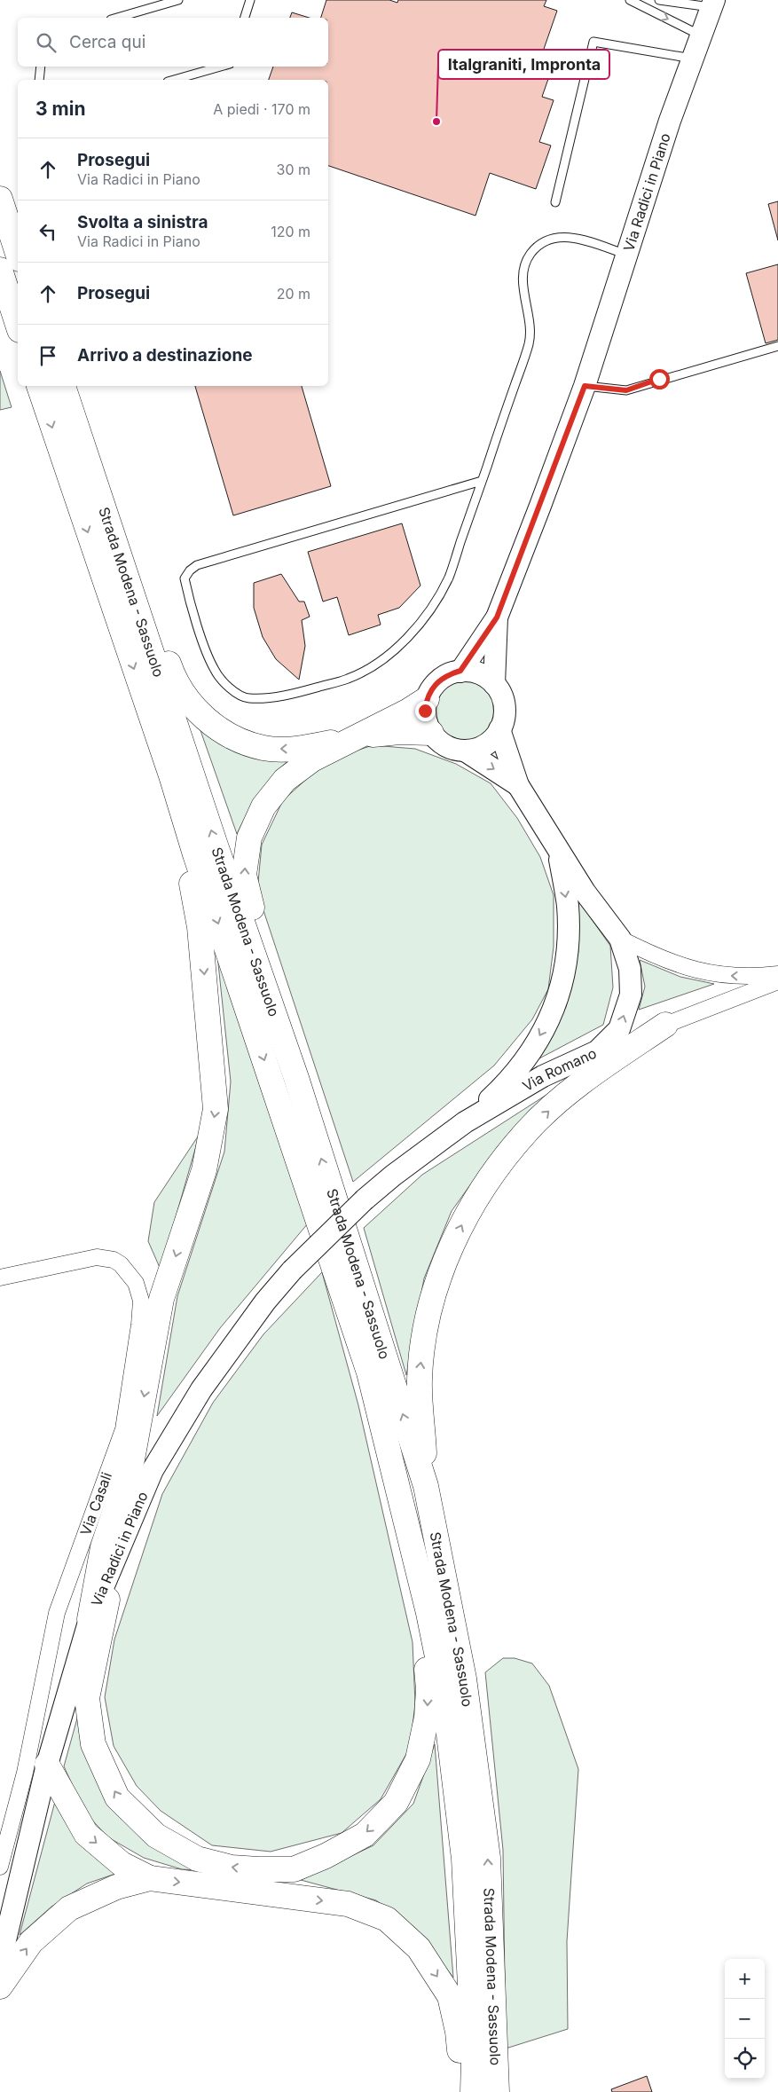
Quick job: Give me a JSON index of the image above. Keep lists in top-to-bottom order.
{
  "streets": {
    "highway": ["Strada Modena - Sassuolo"],
    "street": ["Via Radici in Piano", "Via Romano", "Via Casali"]
  },
  "crossings": [
    ["Via Radici in Piano", "Via Romano"]
  ],
  "places": ["Italgraniti, Impronta"],
  "page": {
    "search": "Cerca qui",
    "heading": ["3 min", "A piedi · 170 m"],
    "list": [
      ["Prosegui", "Via Radici in Piano", "30 m"],
      ["Svolta a sinistra", "Via Radici in Piano", "120 m"],
      ["Prosegui", "20 m"],
      "Arrivo a destinazione"
    ],
    "map_buttons": ["+", "−"]
  }
}
